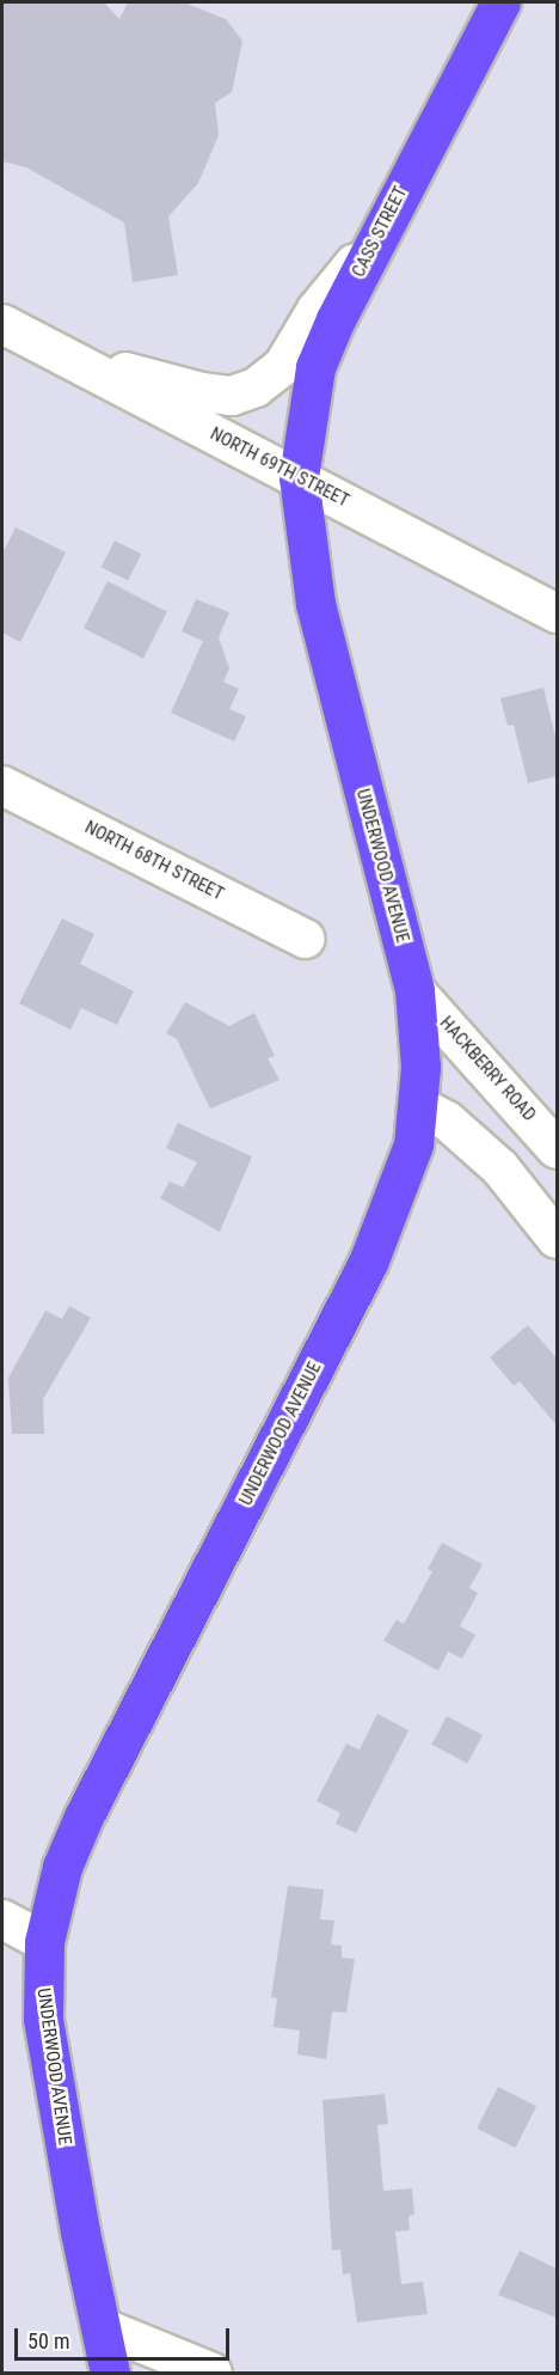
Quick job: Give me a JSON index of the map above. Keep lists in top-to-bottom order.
{
  "streets": {
    "main road": ["CASS STREET", "UNDERWOOD AVENUE"],
    "street": ["NORTH 69TH STREET", "NORTH 68TH STREET", "HACKBERRY ROAD"]
  },
  "crossings": [
    ["CASS STREET", "NORTH 69TH STREET"],
    ["CASS STREET", "UNDERWOOD AVENUE"],
    ["NORTH 69TH STREET", "UNDERWOOD AVENUE"],
    ["UNDERWOOD AVENUE", "HACKBERRY ROAD"]
  ],
  "scale_bar": "50 m"
}
